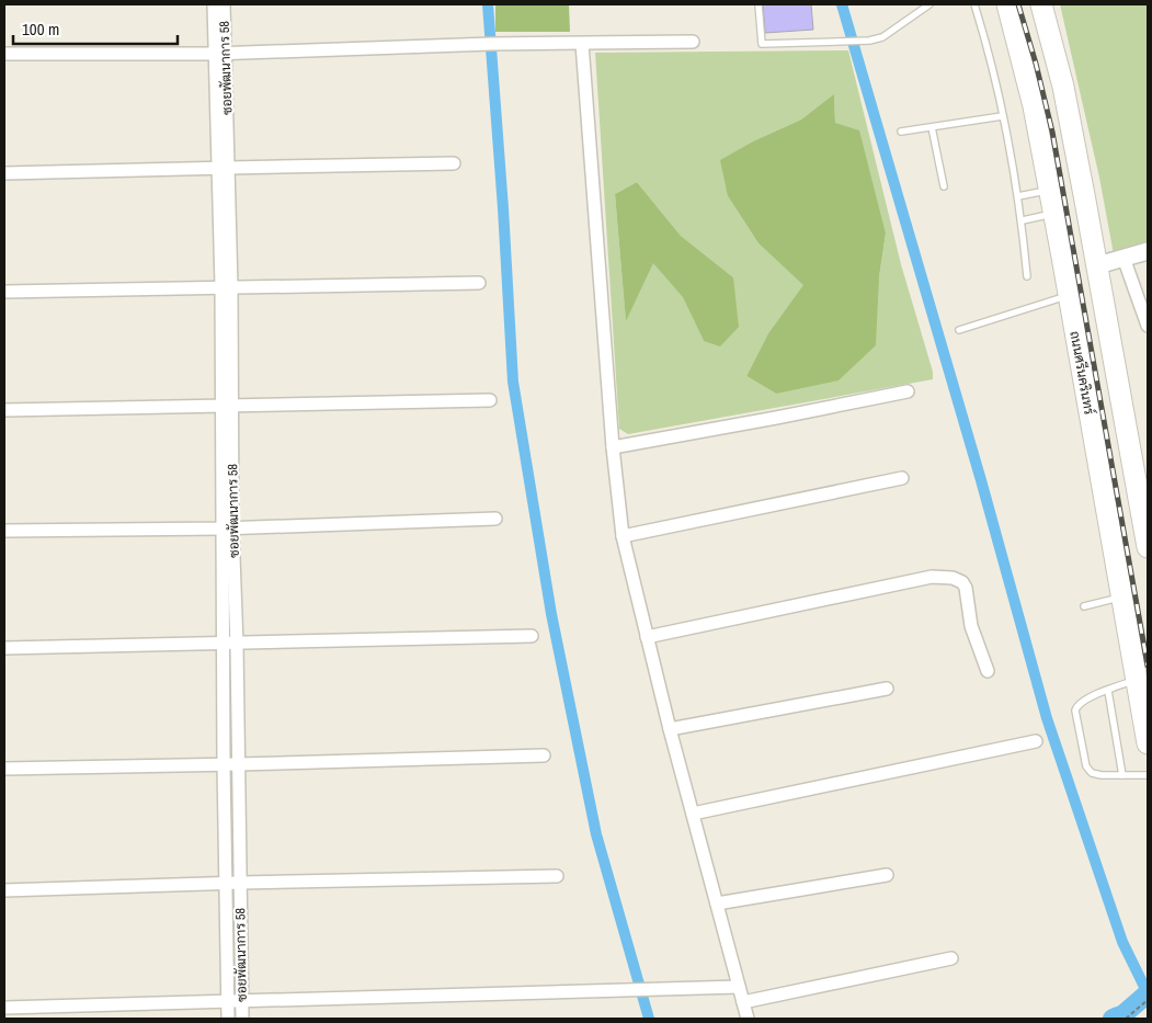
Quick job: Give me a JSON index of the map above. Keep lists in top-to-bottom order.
{
  "streets": {
    "main road": ["ถนนศรีนครินทร์"],
    "street": ["ซอยพัฒนาการ 58"]
  },
  "scale_bar": "100 m"
}
